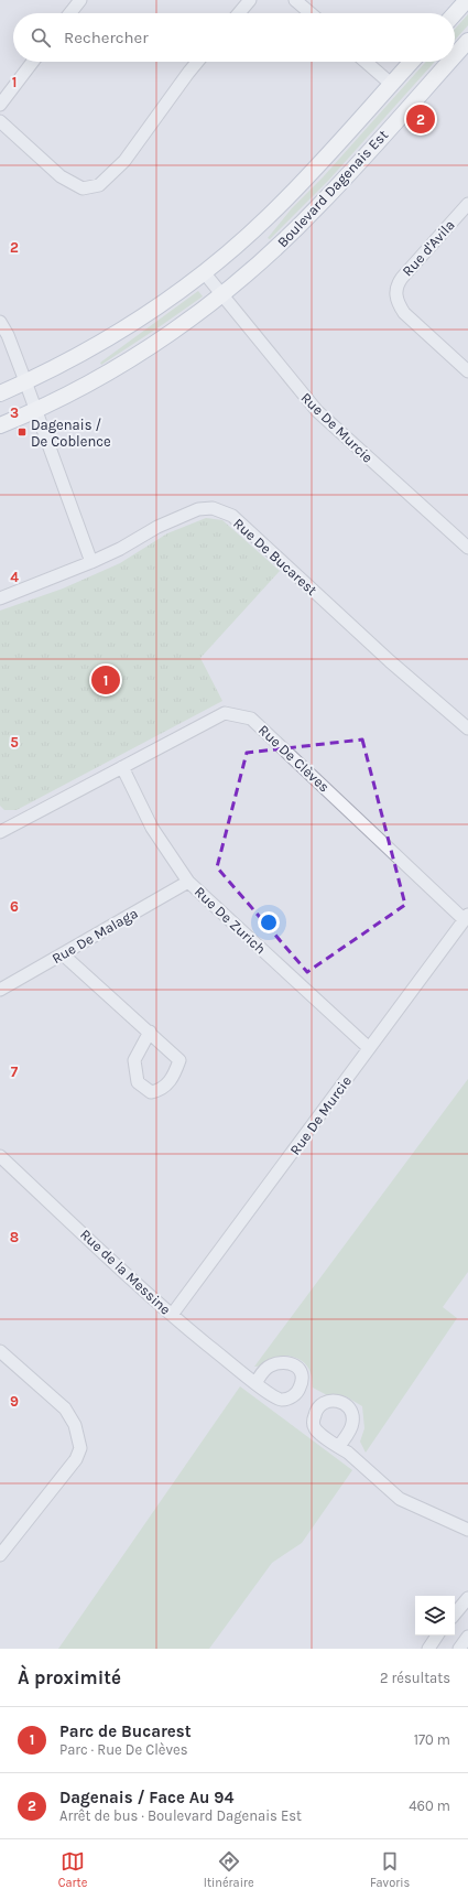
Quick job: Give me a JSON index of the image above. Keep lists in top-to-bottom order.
{
  "streets": {
    "main road": ["Boulevard Dagenais Est"],
    "street": [
      "Rue d'Avila",
      "Rue De Murcie",
      "Rue De Bucarest",
      "Rue De Clèves",
      "Rue De Zurich",
      "Rue De Malaga",
      "Rue de la Messine"
    ]
  },
  "crossings": [
    ["Boulevard Dagenais Est", "Rue De Murcie"],
    ["Rue De Murcie", "Rue De Clèves"],
    ["Rue De Murcie", "Rue De Zurich"],
    ["Rue De Murcie", "Rue de la Messine"],
    ["Rue De Clèves", "Rue De Zurich"],
    ["Rue De Zurich", "Rue De Malaga"]
  ],
  "places": {
    "transit": ["Dagenais / De Coblence"]
  },
  "page": {
    "search": "Rechercher",
    "pins": ["2", "1"],
    "heading": ["À proximité", "2 résultats"],
    "list": [
      {
        "mark": "1",
        "name": "Parc de Bucarest",
        "note": "Parc · Rue De Clèves",
        "value": "170 m"
      },
      {
        "mark": "2",
        "name": "Dagenais / Face Au 94",
        "note": "Arrêt de bus · Boulevard Dagenais Est",
        "value": "460 m"
      }
    ],
    "nav": ["Carte", "Itinéraire", "Favoris"]
  },
  "grid": {
    "rows": [
      "1",
      "2",
      "3",
      "4",
      "5",
      "6",
      "7",
      "8",
      "9"
    ]
  }
}
